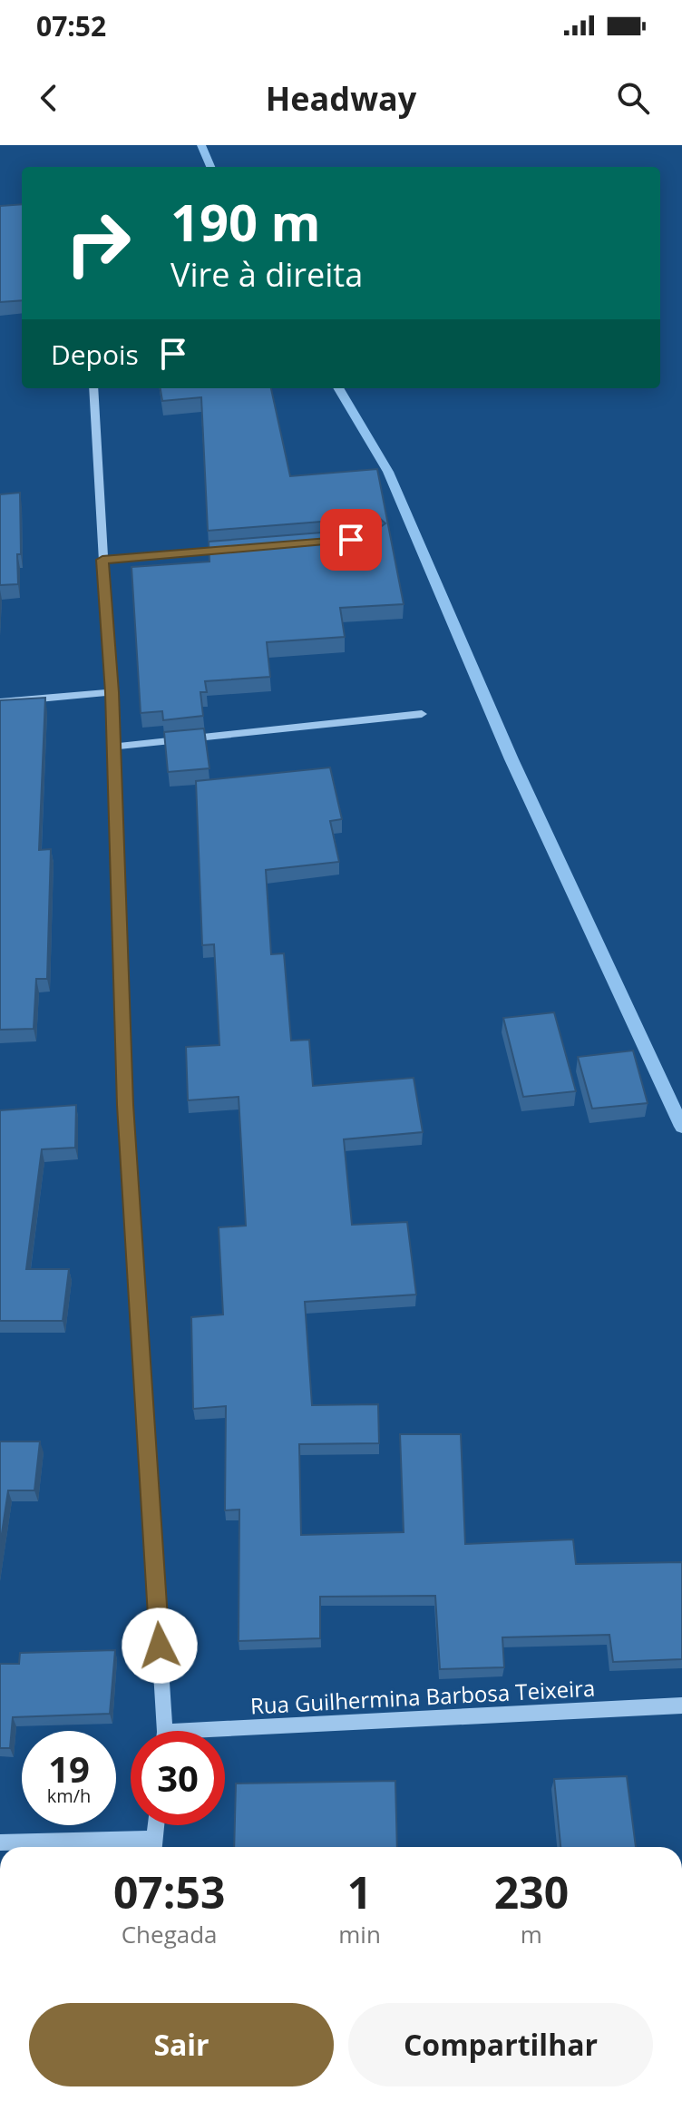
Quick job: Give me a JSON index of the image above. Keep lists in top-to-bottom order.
{
  "streets": {
    "street": ["Rua Guilhermina Barbosa Teixeira"]
  },
  "page": {
    "status": "07:52",
    "header": "Headway",
    "turn": ["190 m", "Vire à direita"],
    "then": "Depois",
    "speed": "19 km/h",
    "limit": "30",
    "eta": [
      "07:53",
      "Chegada",
      "1",
      "min",
      "230",
      "m"
    ],
    "buttons": ["Sair", "Compartilhar"]
  }
}
